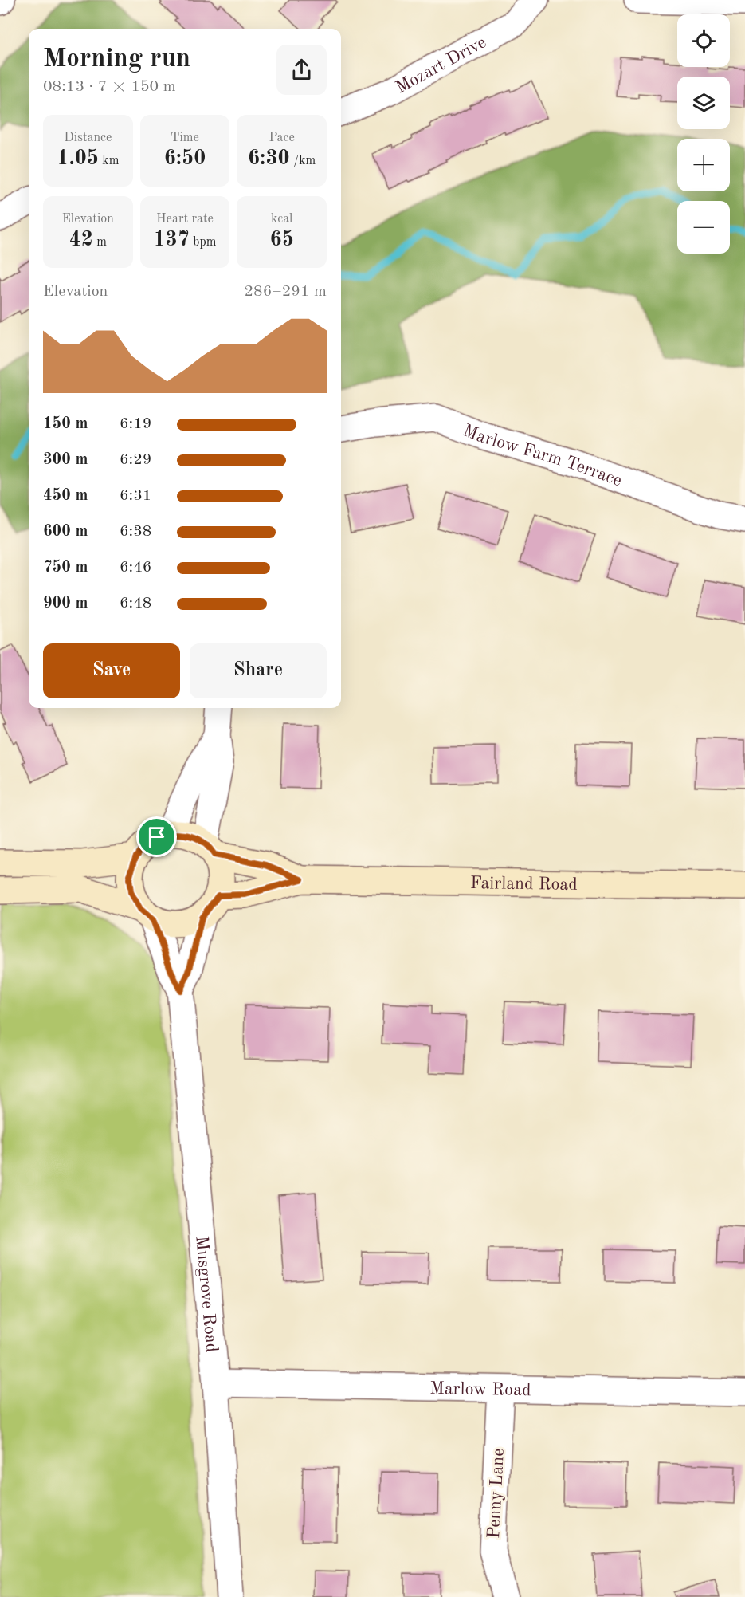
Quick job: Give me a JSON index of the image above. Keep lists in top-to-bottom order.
{
  "streets": {
    "main road": ["Fairland Road"],
    "street": [
      "Mozart Drive",
      "Marlow Farm Terrace",
      "Musgrove Road",
      "Marlow Road",
      "Penny Lane"
    ]
  },
  "crossings": [
    ["Fairland Road", "Musgrove Road"],
    ["Musgrove Road", "Marlow Road"],
    ["Marlow Road", "Penny Lane"]
  ],
  "page": {
    "map_buttons": ["+", "−"],
    "heading": ["Morning run", "08:13 · 7 × 150 m"],
    "stats": [
      ["Distance", "1.05 km"],
      ["Time", "6:50"],
      ["Pace", "6:30 /km"],
      ["Elevation", "42 m"],
      ["Heart rate", "137 bpm"],
      ["kcal", "65"]
    ],
    "chart": ["Elevation", "286–291 m"],
    "list": [
      {
        "name": "150 m",
        "note": "6:19"
      },
      {
        "name": "300 m",
        "note": "6:29"
      },
      {
        "name": "450 m",
        "note": "6:31"
      },
      {
        "name": "600 m",
        "note": "6:38"
      },
      {
        "name": "750 m",
        "note": "6:46"
      },
      {
        "name": "900 m",
        "note": "6:48"
      }
    ],
    "buttons": ["Save", "Share"]
  }
}
